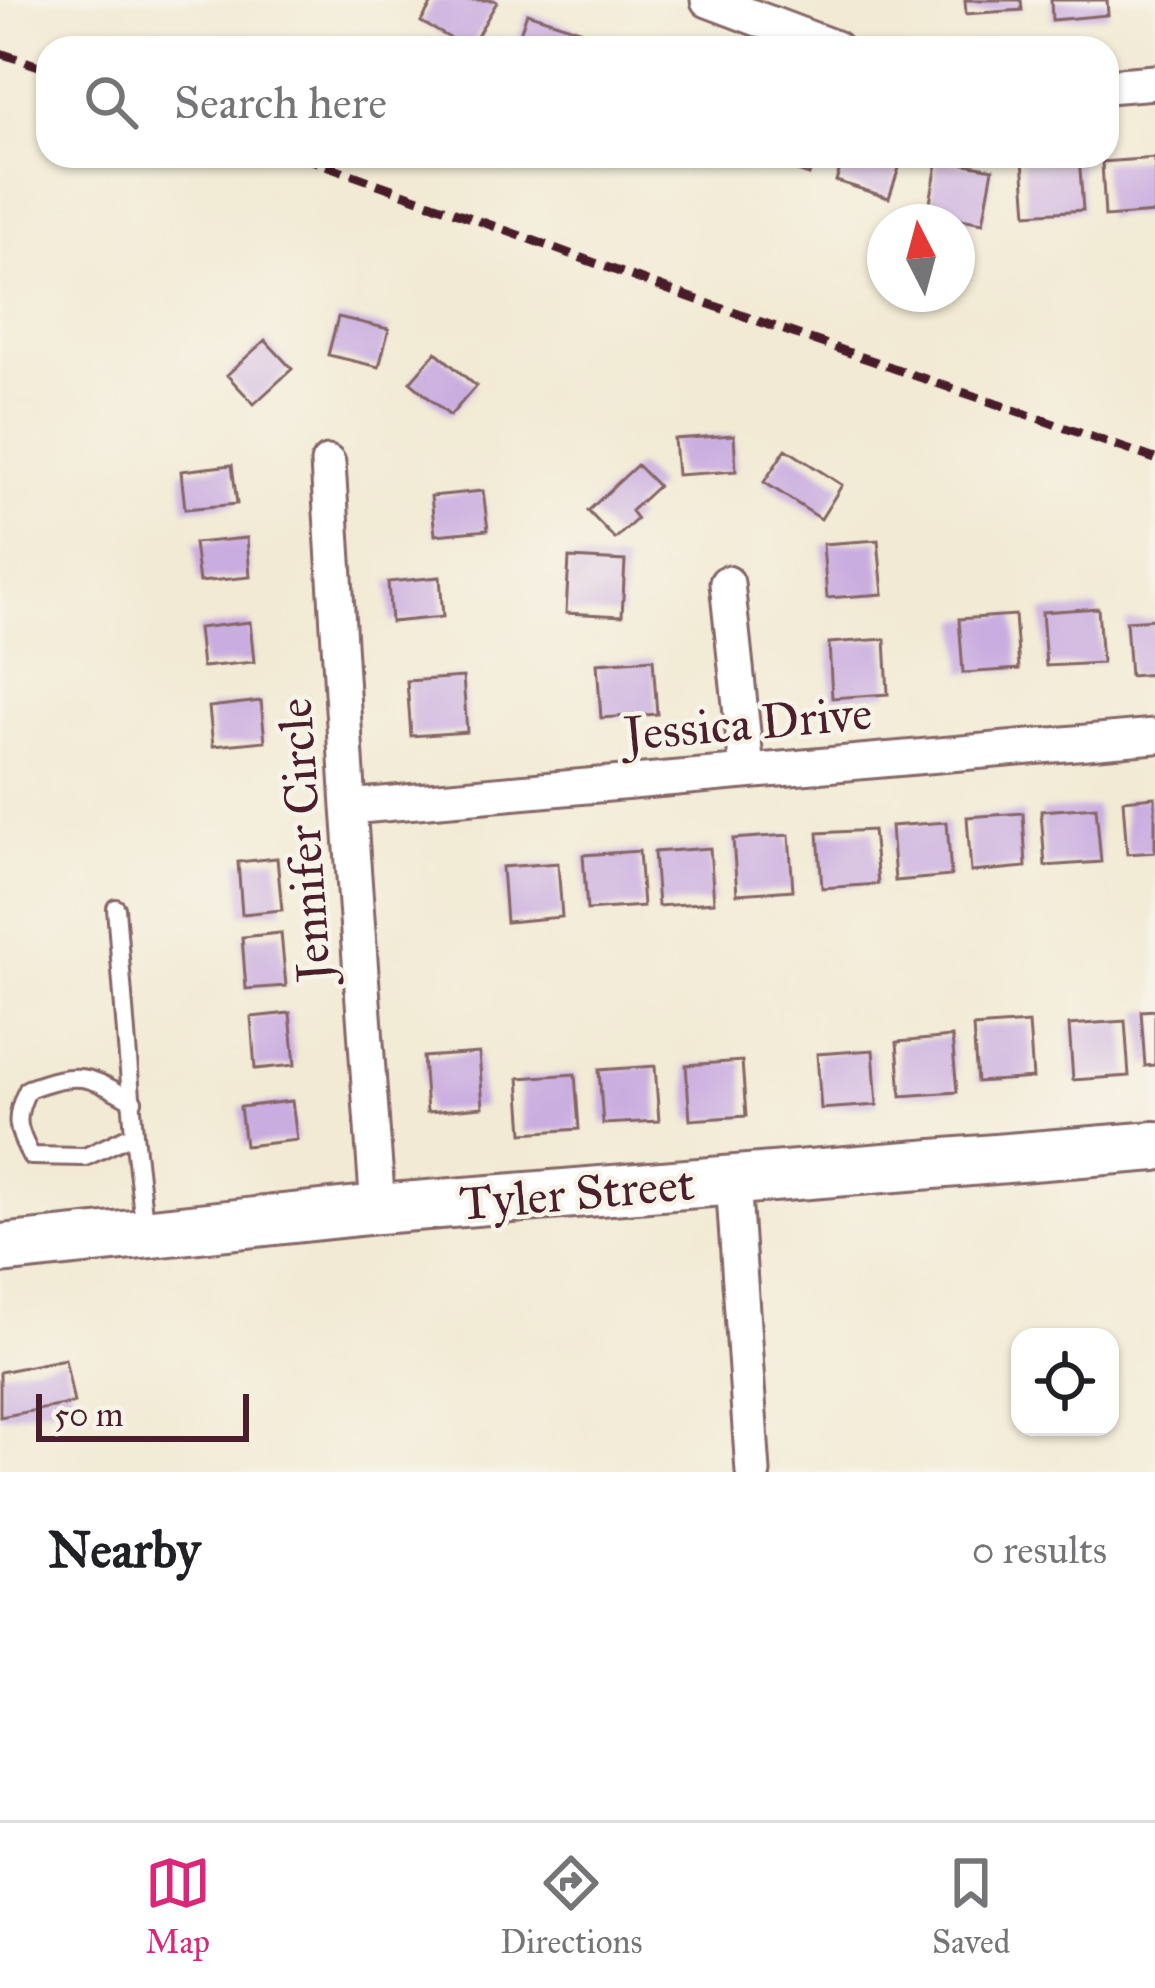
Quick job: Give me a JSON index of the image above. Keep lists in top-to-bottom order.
{
  "streets": {
    "street": ["Jessica Drive", "Jennifer Circle", "Tyler Street"]
  },
  "crossings": [
    ["Jessica Drive", "Jennifer Circle"],
    ["Jennifer Circle", "Tyler Street"]
  ],
  "scale_bar": "50 m",
  "north": "top",
  "page": {
    "search": "Search here",
    "scale": "50 m",
    "heading": ["Nearby", "0 results"],
    "nav": ["Map", "Directions", "Saved"]
  }
}
